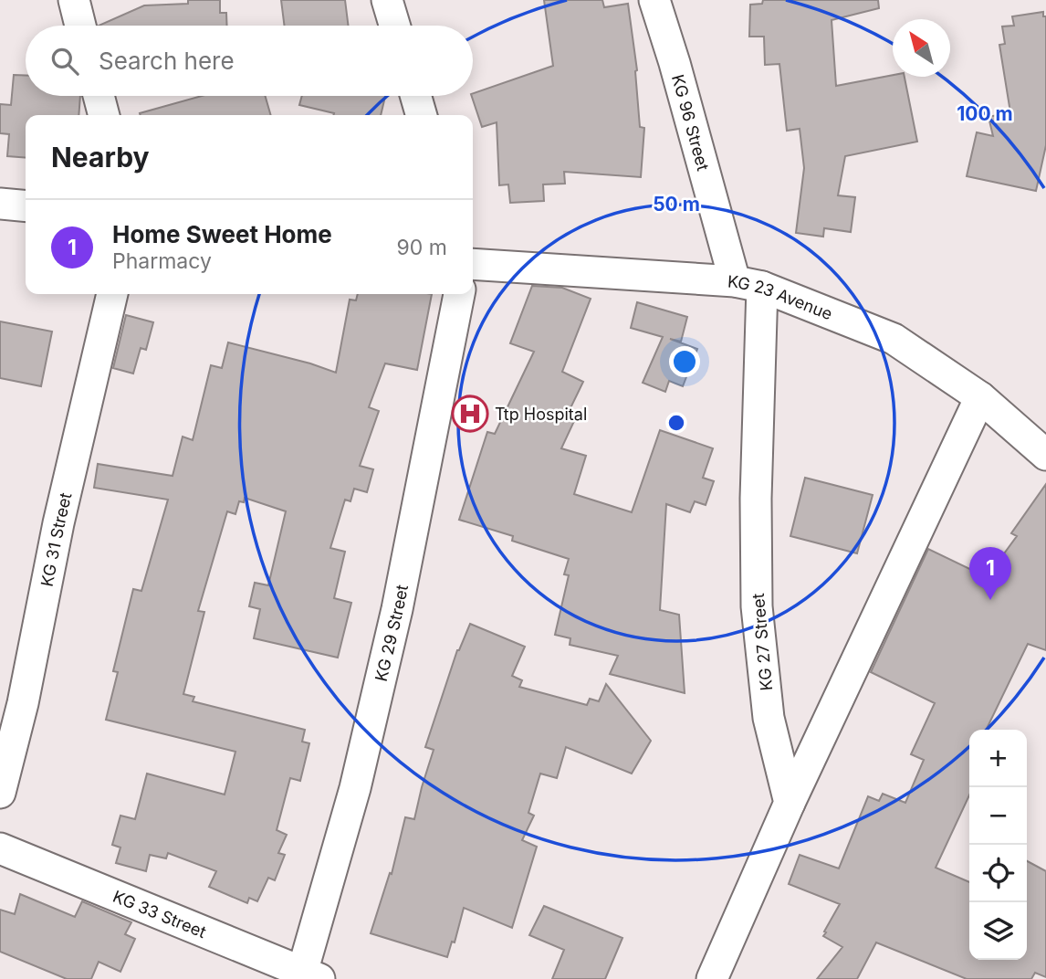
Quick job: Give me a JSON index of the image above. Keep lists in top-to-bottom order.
{
  "streets": {
    "street": [
      "KG 96 Street",
      "KG 23 Avenue",
      "KG 31 Street",
      "KG 29 Street",
      "KG 27 Street",
      "KG 33 Street"
    ]
  },
  "crossings": [
    ["KG 96 Street", "KG 23 Avenue"],
    ["KG 96 Street", "KG 27 Street"],
    ["KG 23 Avenue", "KG 27 Street"],
    ["KG 29 Street", "KG 33 Street"]
  ],
  "places": {
    "hospital": ["Ttp Hospital"]
  },
  "north": "top left",
  "page": {
    "search": "Search here",
    "heading": "Nearby",
    "list": [
      {
        "mark": "1",
        "name": "Home Sweet Home",
        "note": "Pharmacy",
        "value": "90 m"
      }
    ],
    "pins": "1",
    "map_buttons": ["+", "−"]
  },
  "rings": ["100 m", "50 m"]
}
